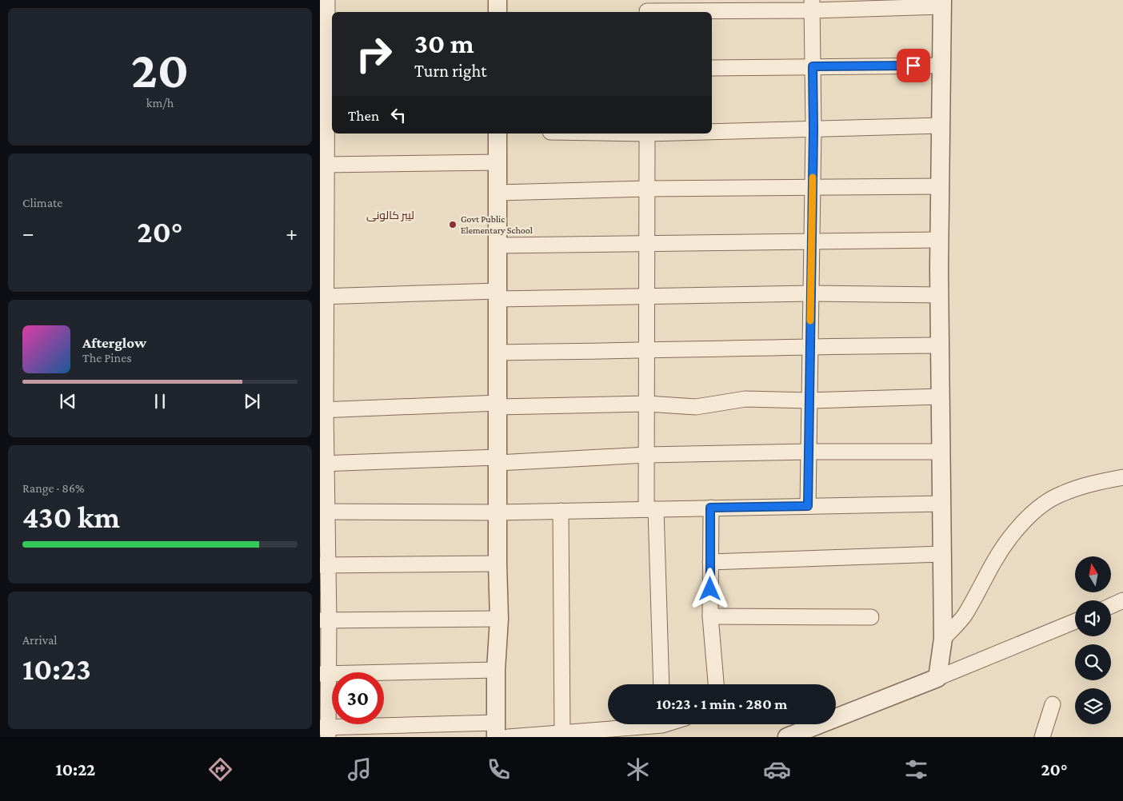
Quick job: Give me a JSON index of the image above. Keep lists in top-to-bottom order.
{
  "districts": ["لیبر کالونی"],
  "places": ["Govt Public Elementary School"],
  "north": "top",
  "page": {
    "tile": [
      ["20", "km/h"],
      "Climate",
      ["Range · 86%", "430 km"],
      ["Arrival", "10:23"]
    ],
    "turn": ["30 m", "Turn right"],
    "then": "Then",
    "heat": ["−", "20°", "+"],
    "song": ["Afterglow", "The Pines"],
    "limit": "30",
    "trip": "10:23 · 1 min · 280 m",
    "tabs": ["10:22", "20°"]
  }
}
